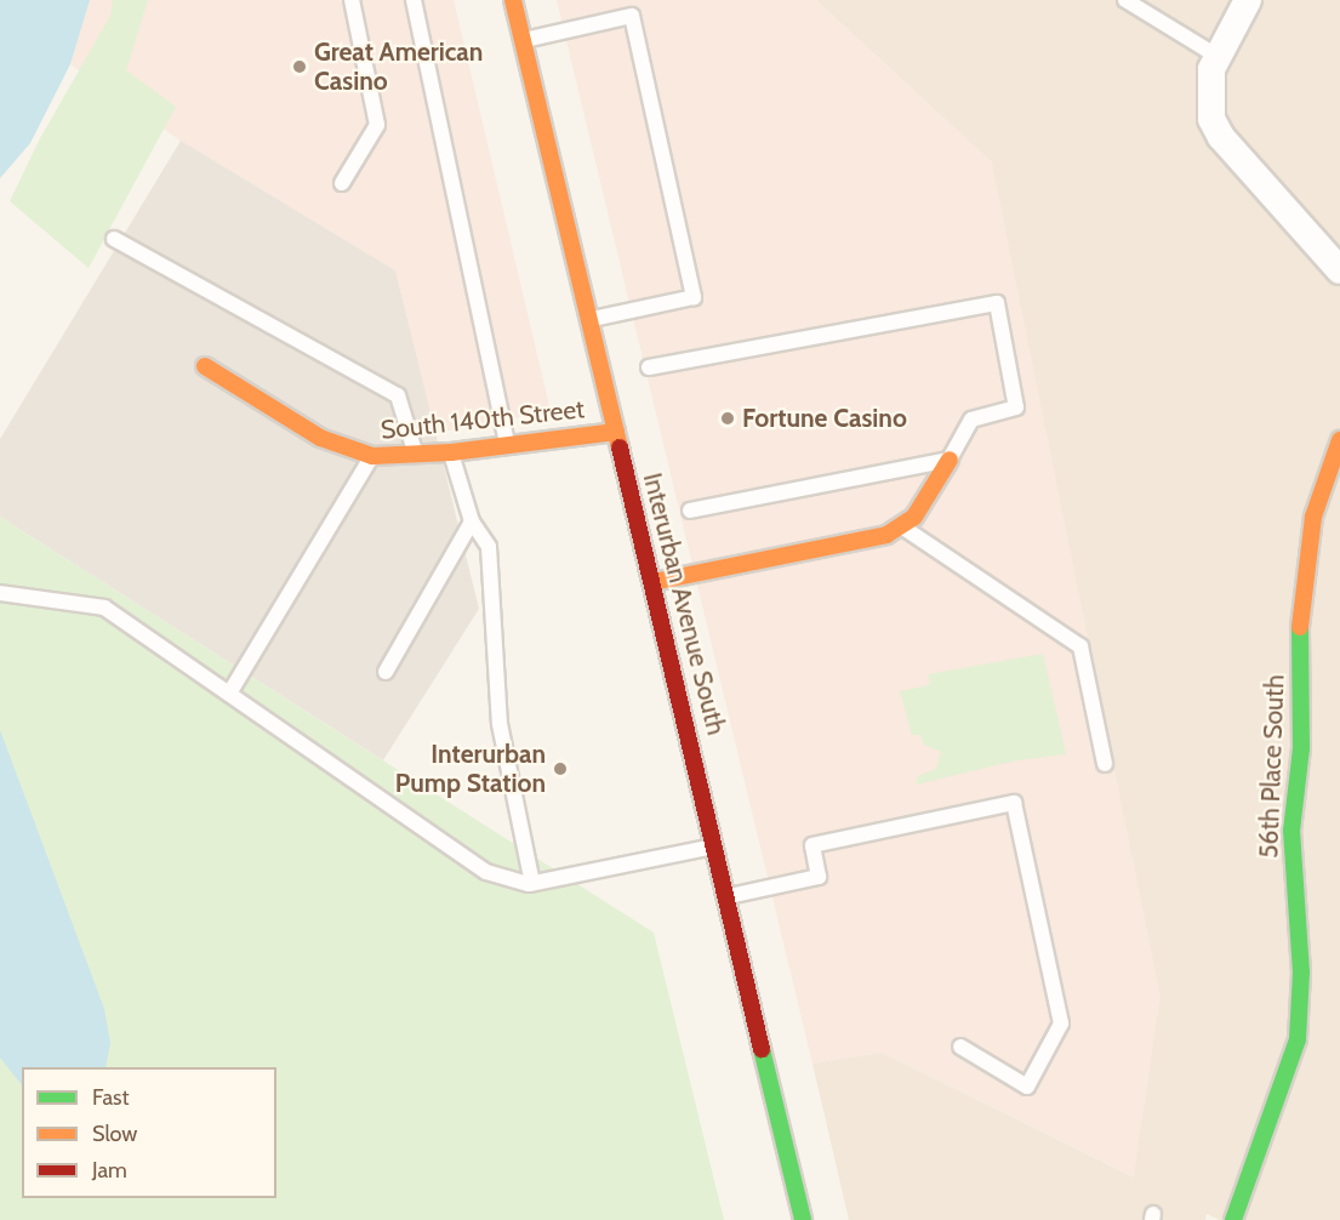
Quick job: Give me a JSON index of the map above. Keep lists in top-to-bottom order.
{
  "streets": {
    "street": ["South 140th Street", "Interurban Avenue South", "56th Place South"]
  },
  "crossings": [
    ["South 140th Street", "Interurban Avenue South"]
  ],
  "places": ["Great American Casino", "Fortune Casino", "Interurban Pump Station"],
  "legend": ["Fast", "Slow", "Jam"]
}
